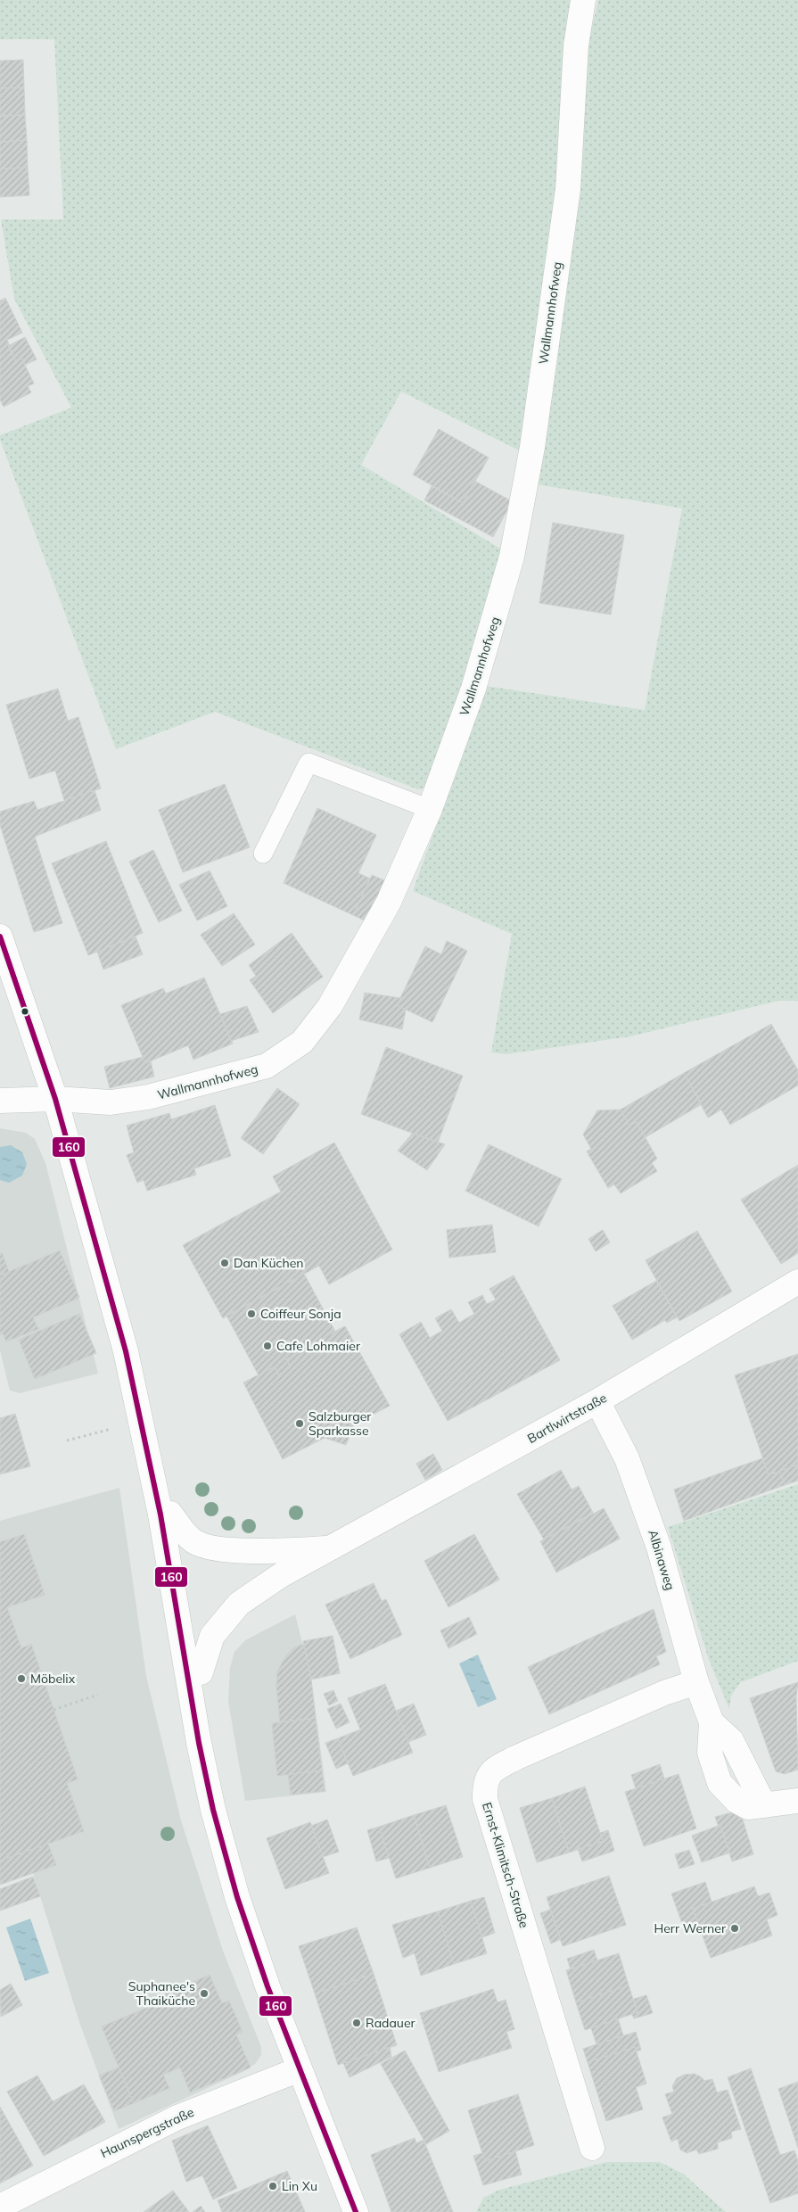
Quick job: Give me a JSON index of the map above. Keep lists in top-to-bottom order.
{
  "streets": {
    "street": [
      "Wallmannhofweg",
      "Bartlwirtstraße",
      "Albinaweg",
      "Ernst-Klimitsch-Straße",
      "Haunspergstraße"
    ]
  },
  "crossings": [
    ["Bartlwirtstraße", "Albinaweg"],
    ["Albinaweg", "Ernst-Klimitsch-Straße"]
  ],
  "places": [
    "Dan Küchen",
    "Coiffeur Sonja",
    "Cafe Lohmaier",
    "Salzburger Sparkasse",
    "Möbelix",
    "Herr Werner",
    "Suphanee's Thaiküche",
    "Radauer",
    "Lin Xu"
  ],
  "lines": ["transit line 160"]
}
